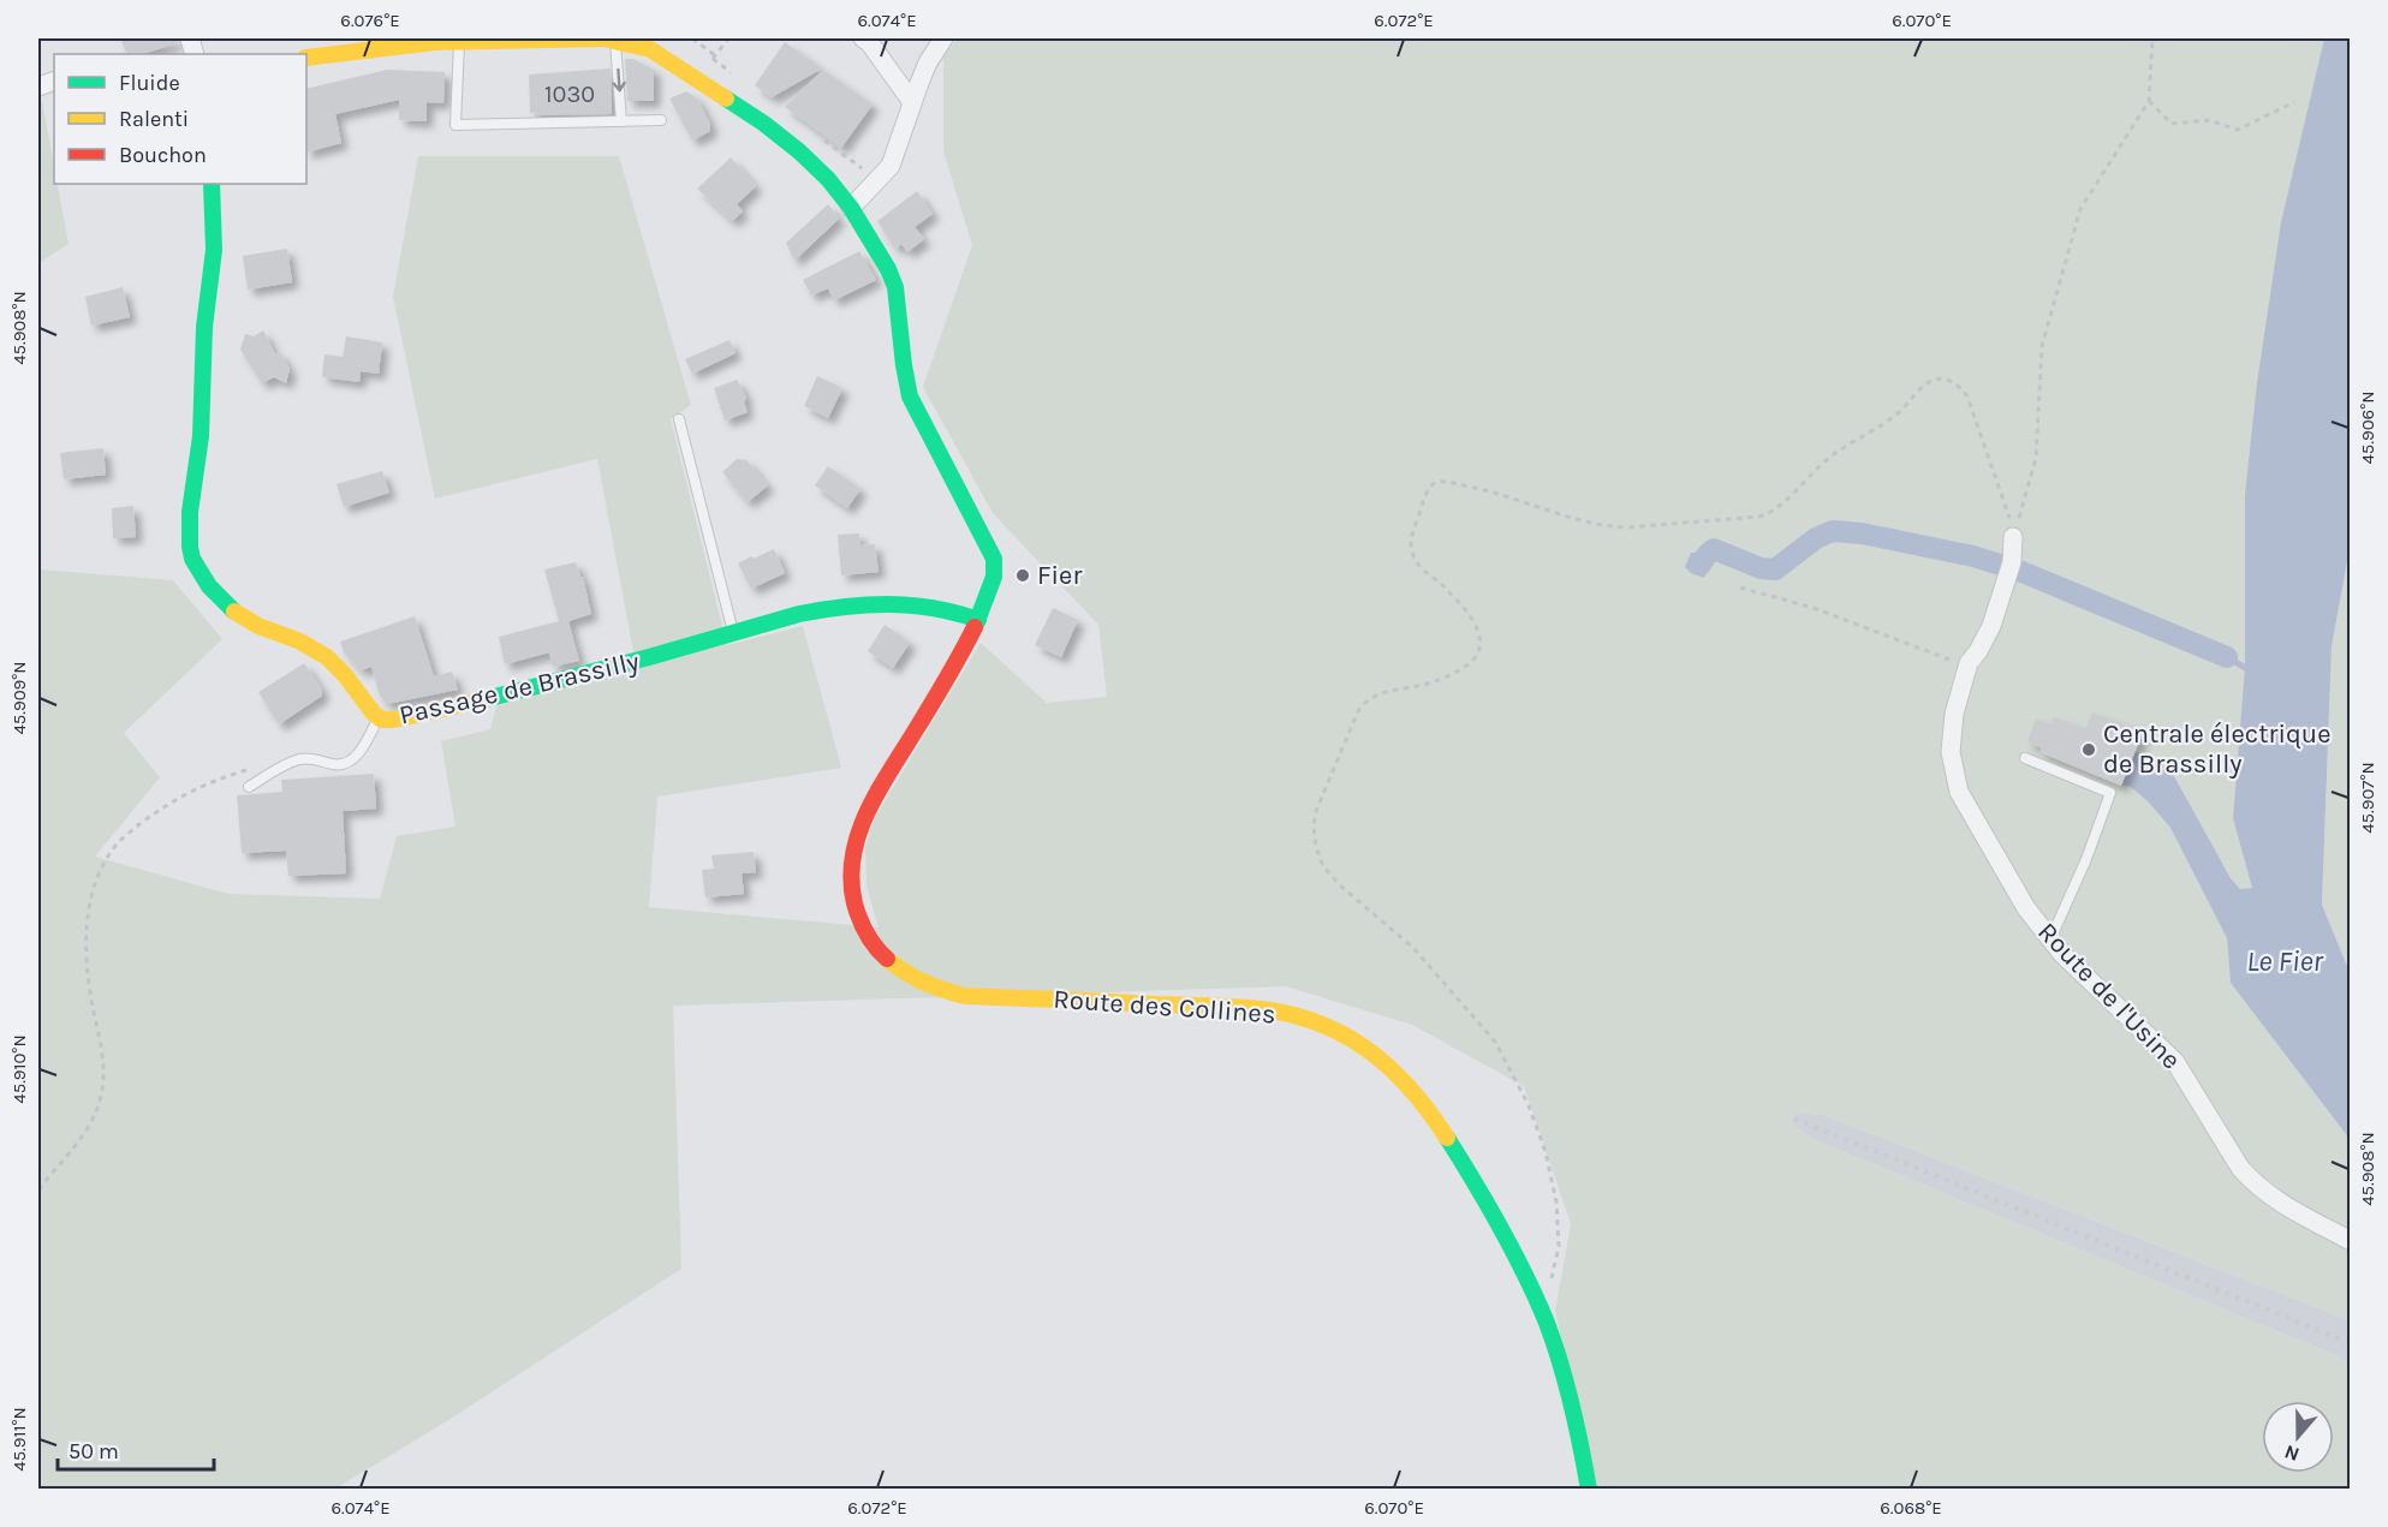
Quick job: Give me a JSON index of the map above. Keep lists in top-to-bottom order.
{
  "streets": {
    "street": ["Passage de Brassilly", "Route de l'Usine", "Route des Collines"]
  },
  "crossings": [
    ["Passage de Brassilly", "Route des Collines"]
  ],
  "water": ["Le Fier"],
  "places": ["Fier", "Centrale électrique de Brassilly"],
  "house_numbers": ["1030"],
  "legend": ["Fluide", "Ralenti", "Bouchon"],
  "scale_bar": "50 m",
  "north": "bottom",
  "coordinates": [
    "6.076°E",
    "6.074°E",
    "6.072°E",
    "6.070°E",
    "45.908°N",
    "45.906°N",
    "45.909°N",
    "45.907°N",
    "45.910°N",
    "45.911°N",
    "6.068°E"
  ]
}
